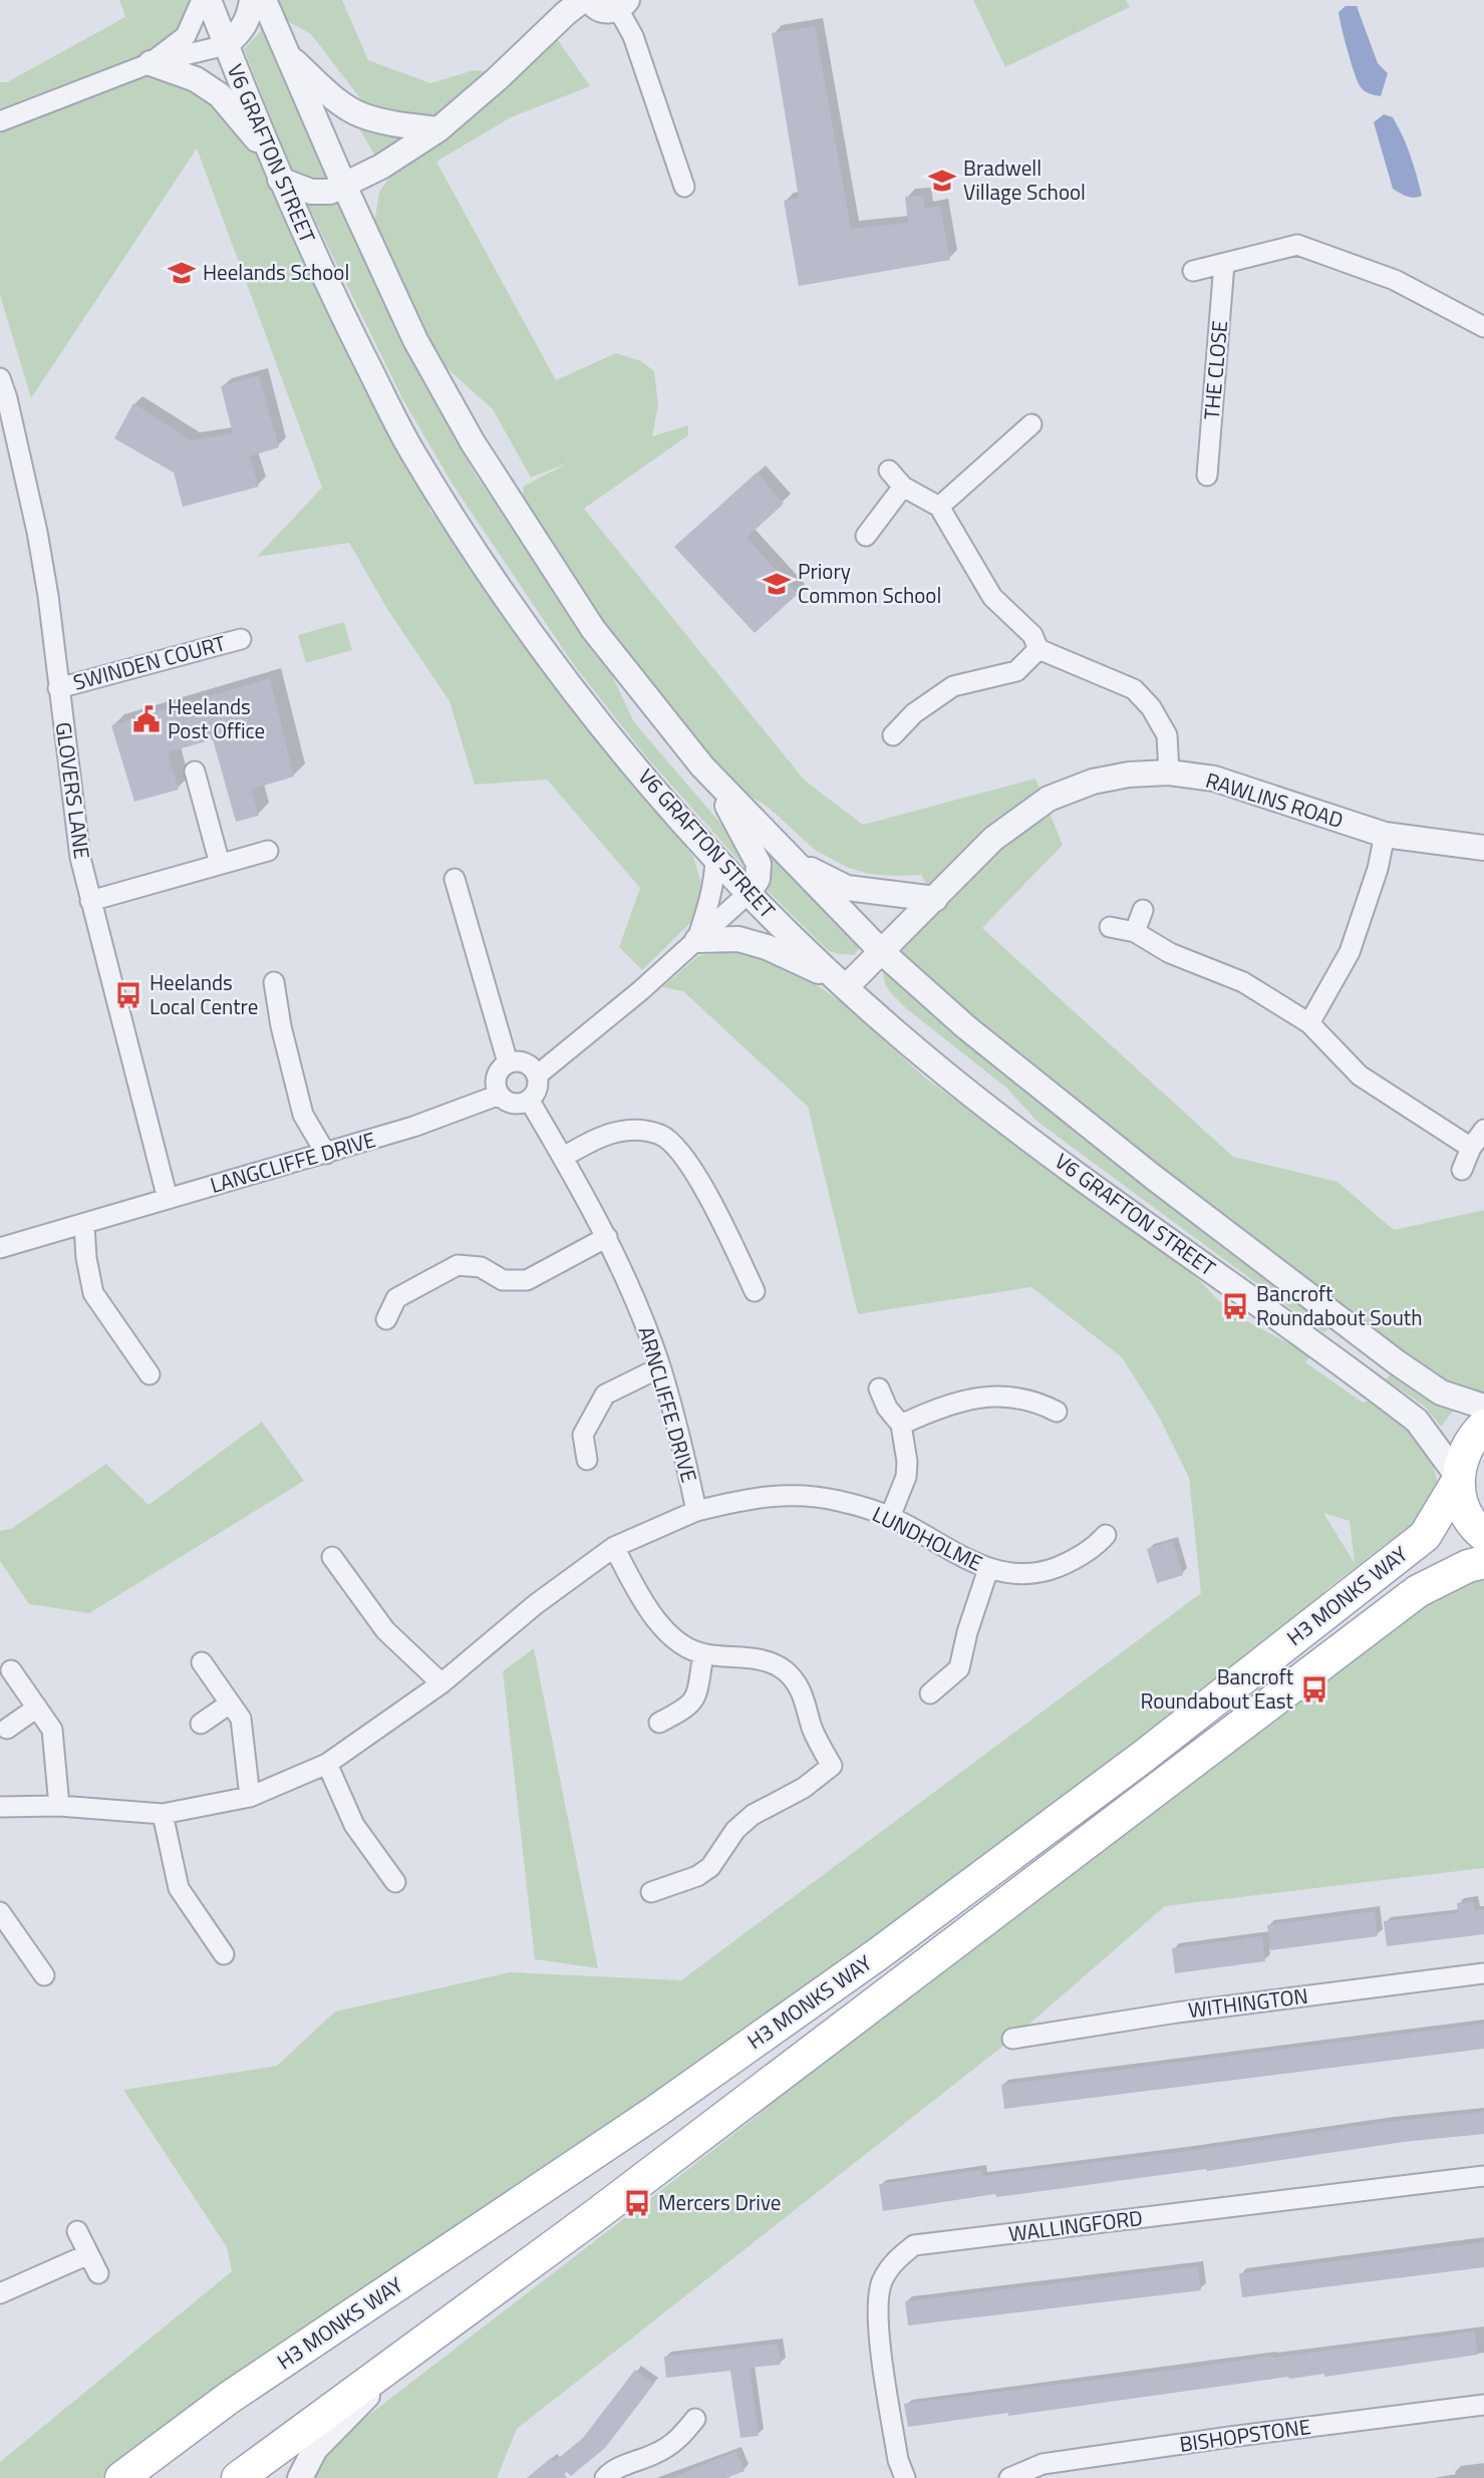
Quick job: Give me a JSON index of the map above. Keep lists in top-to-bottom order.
{
  "streets": {
    "main road": ["H3 MONKS WAY"],
    "street": [
      "V6 GRAFTON STREET",
      "THE CLOSE",
      "SWINDEN COURT",
      "GLOVERS LANE",
      "RAWLINS ROAD",
      "LANGCLIFFE DRIVE",
      "ARNCLIFFE DRIVE",
      "LUNDHOLME",
      "WITHINGTON",
      "WALLINGFORD",
      "BISHOPSTONE"
    ]
  },
  "crossings": [
    ["V6 GRAFTON STREET", "RAWLINS ROAD"],
    ["V6 GRAFTON STREET", "H3 MONKS WAY"],
    ["SWINDEN COURT", "GLOVERS LANE"],
    ["GLOVERS LANE", "LANGCLIFFE DRIVE"],
    ["LANGCLIFFE DRIVE", "ARNCLIFFE DRIVE"],
    ["ARNCLIFFE DRIVE", "LUNDHOLME"]
  ],
  "places": {
    "school or university": ["Bradwell Village School", "Heelands School", "Priory Common School"],
    "public building": ["Heelands Post Office"],
    "bus stop": [
      "Heelands Local Centre",
      "Bancroft Roundabout South",
      "Bancroft Roundabout East",
      "Mercers Drive"
    ]
  }
}
